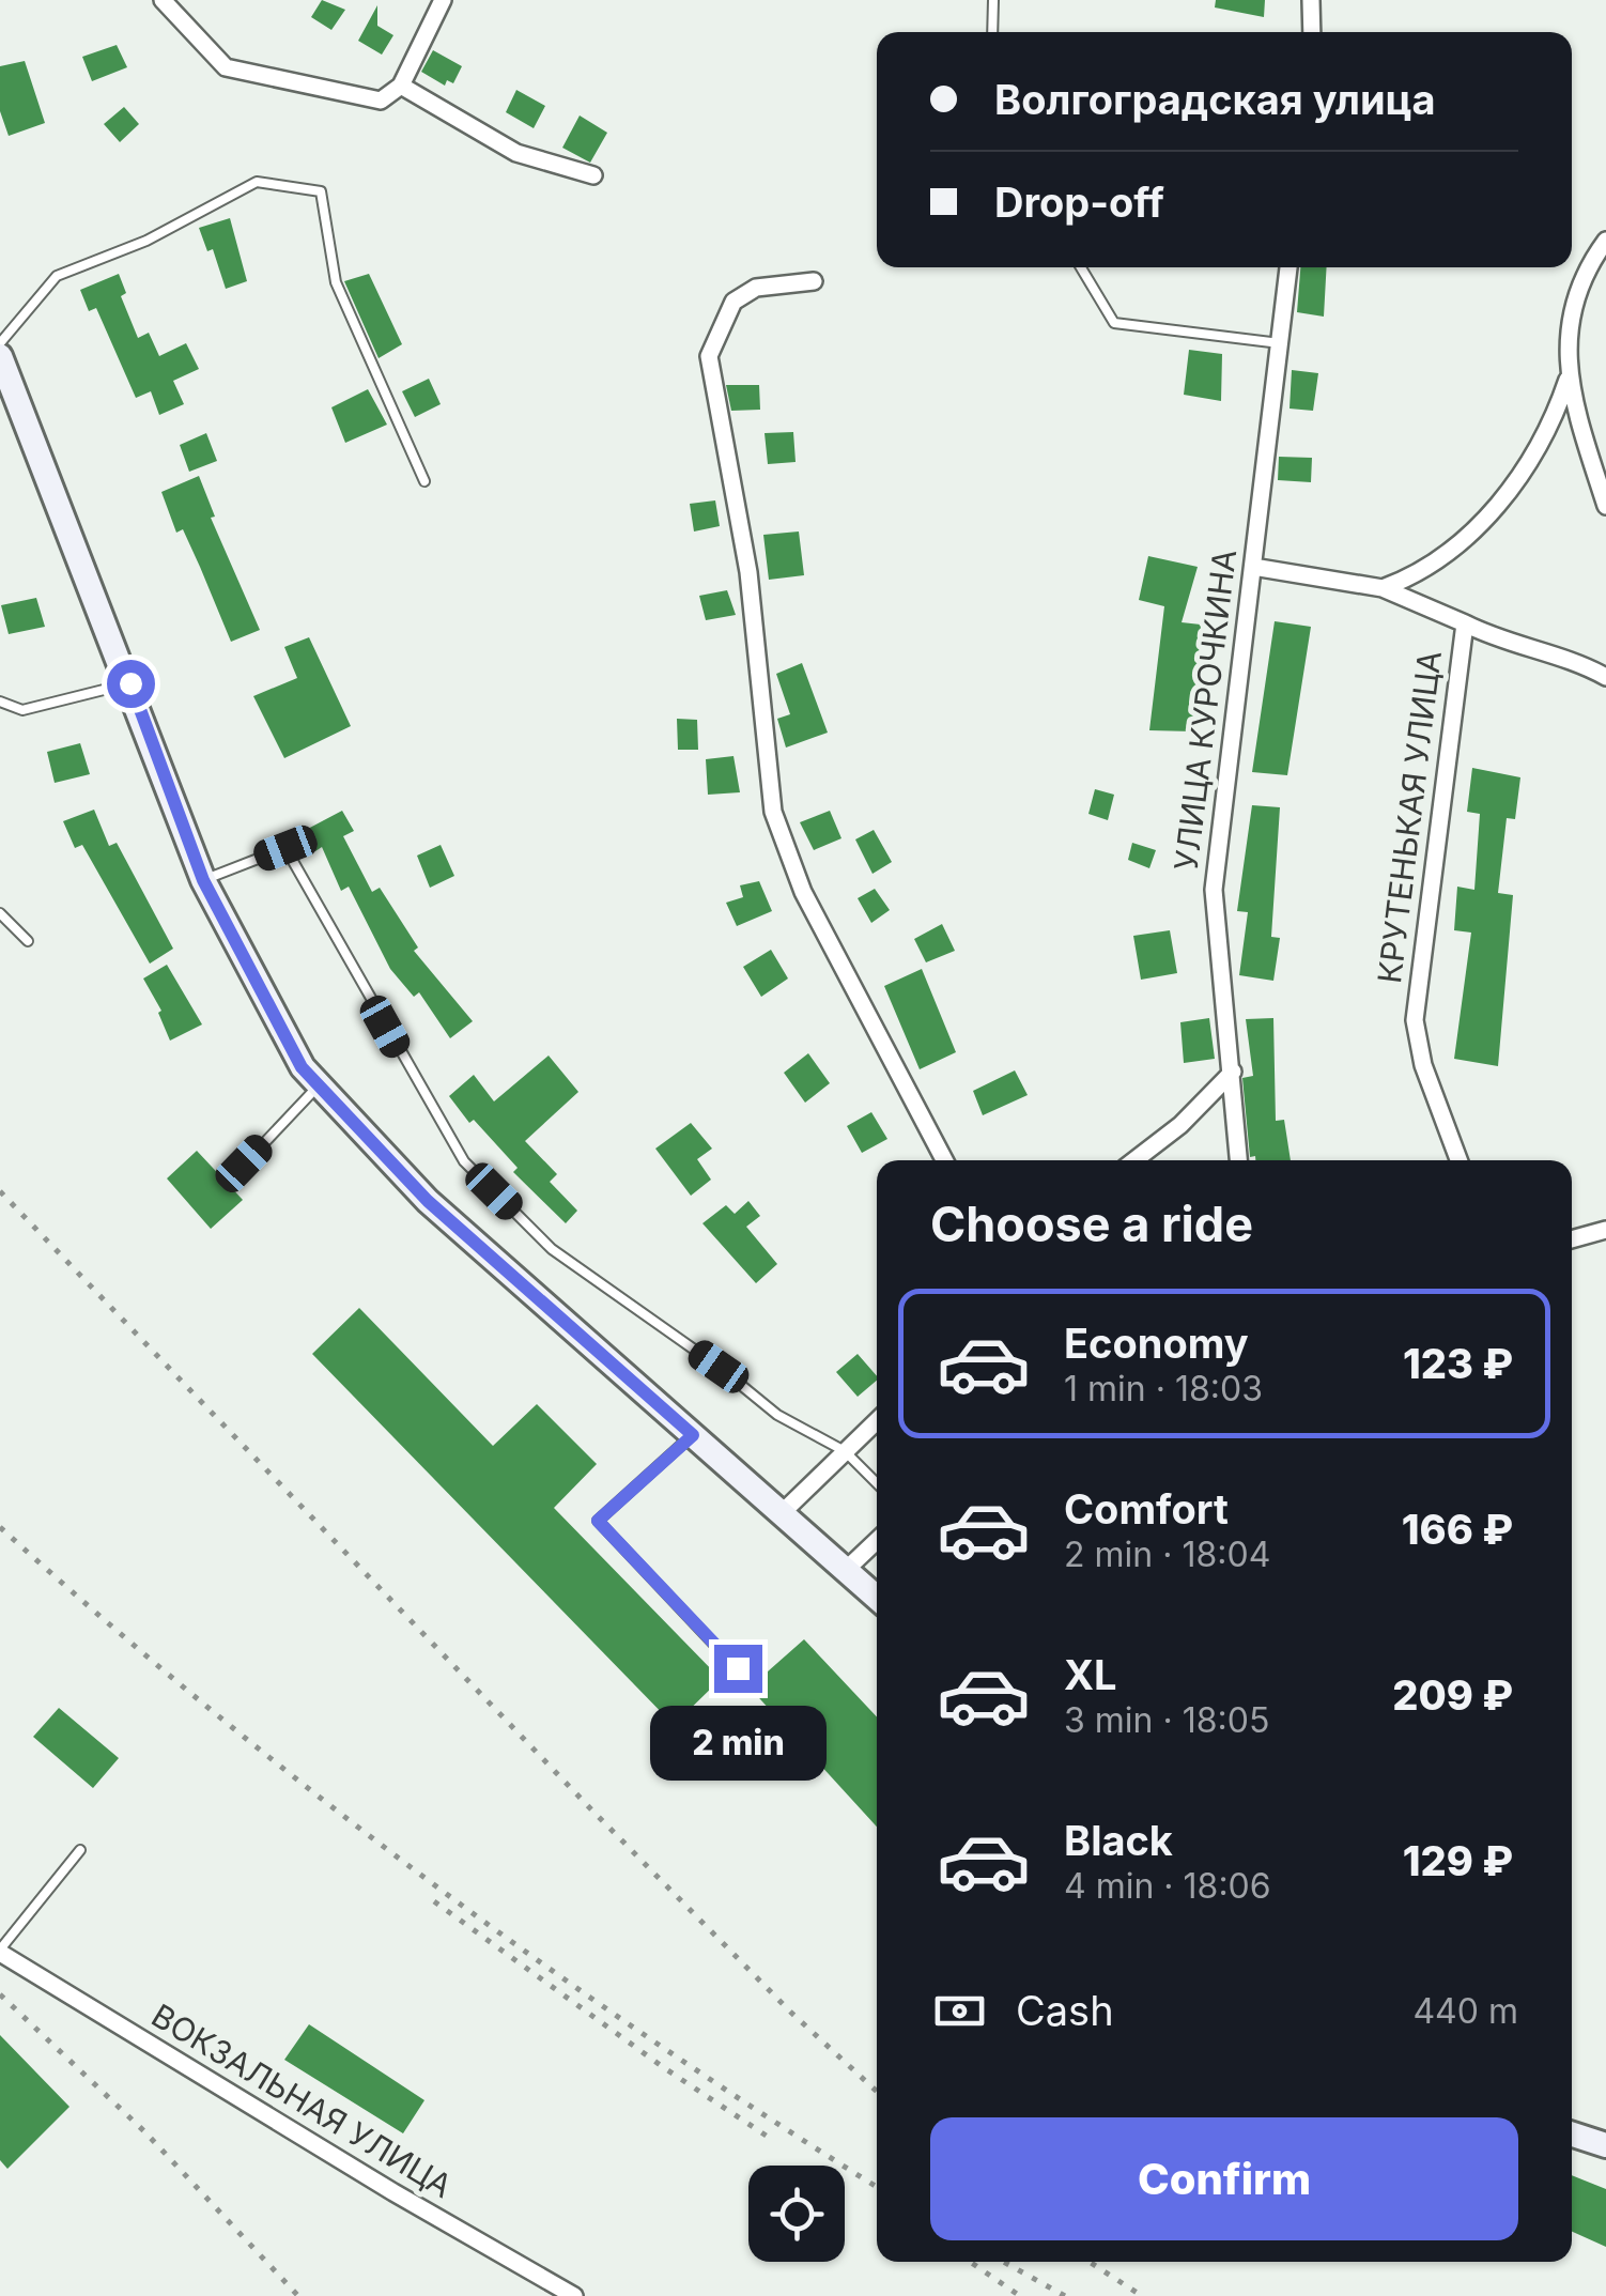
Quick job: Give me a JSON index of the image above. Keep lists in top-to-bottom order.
{
  "streets": {
    "street": ["УЛИЦА КУРОЧКИНА", "КРУТЕНЬКАЯ УЛИЦА", "ВОКЗАЛЬНАЯ УЛИЦА"]
  },
  "crossings": [
    ["УЛИЦА КУРОЧКИНА", "КРУТЕНЬКАЯ УЛИЦА"]
  ],
  "page": {
    "banner": ["Волгоградская улица", "Drop-off"],
    "heading": "Choose a ride",
    "list": [
      {
        "name": "Economy",
        "note": "1 min · 18:03",
        "value": "123 ₽"
      },
      {
        "name": "Comfort",
        "note": "2 min · 18:04",
        "value": "166 ₽"
      },
      {
        "name": "XL",
        "note": "3 min · 18:05",
        "value": "209 ₽"
      },
      {
        "name": "Black",
        "note": "4 min · 18:06",
        "value": "129 ₽"
      }
    ],
    "bubble": "2 min",
    "pay": ["Cash", "440 m"],
    "buttons": "Confirm"
  }
}
